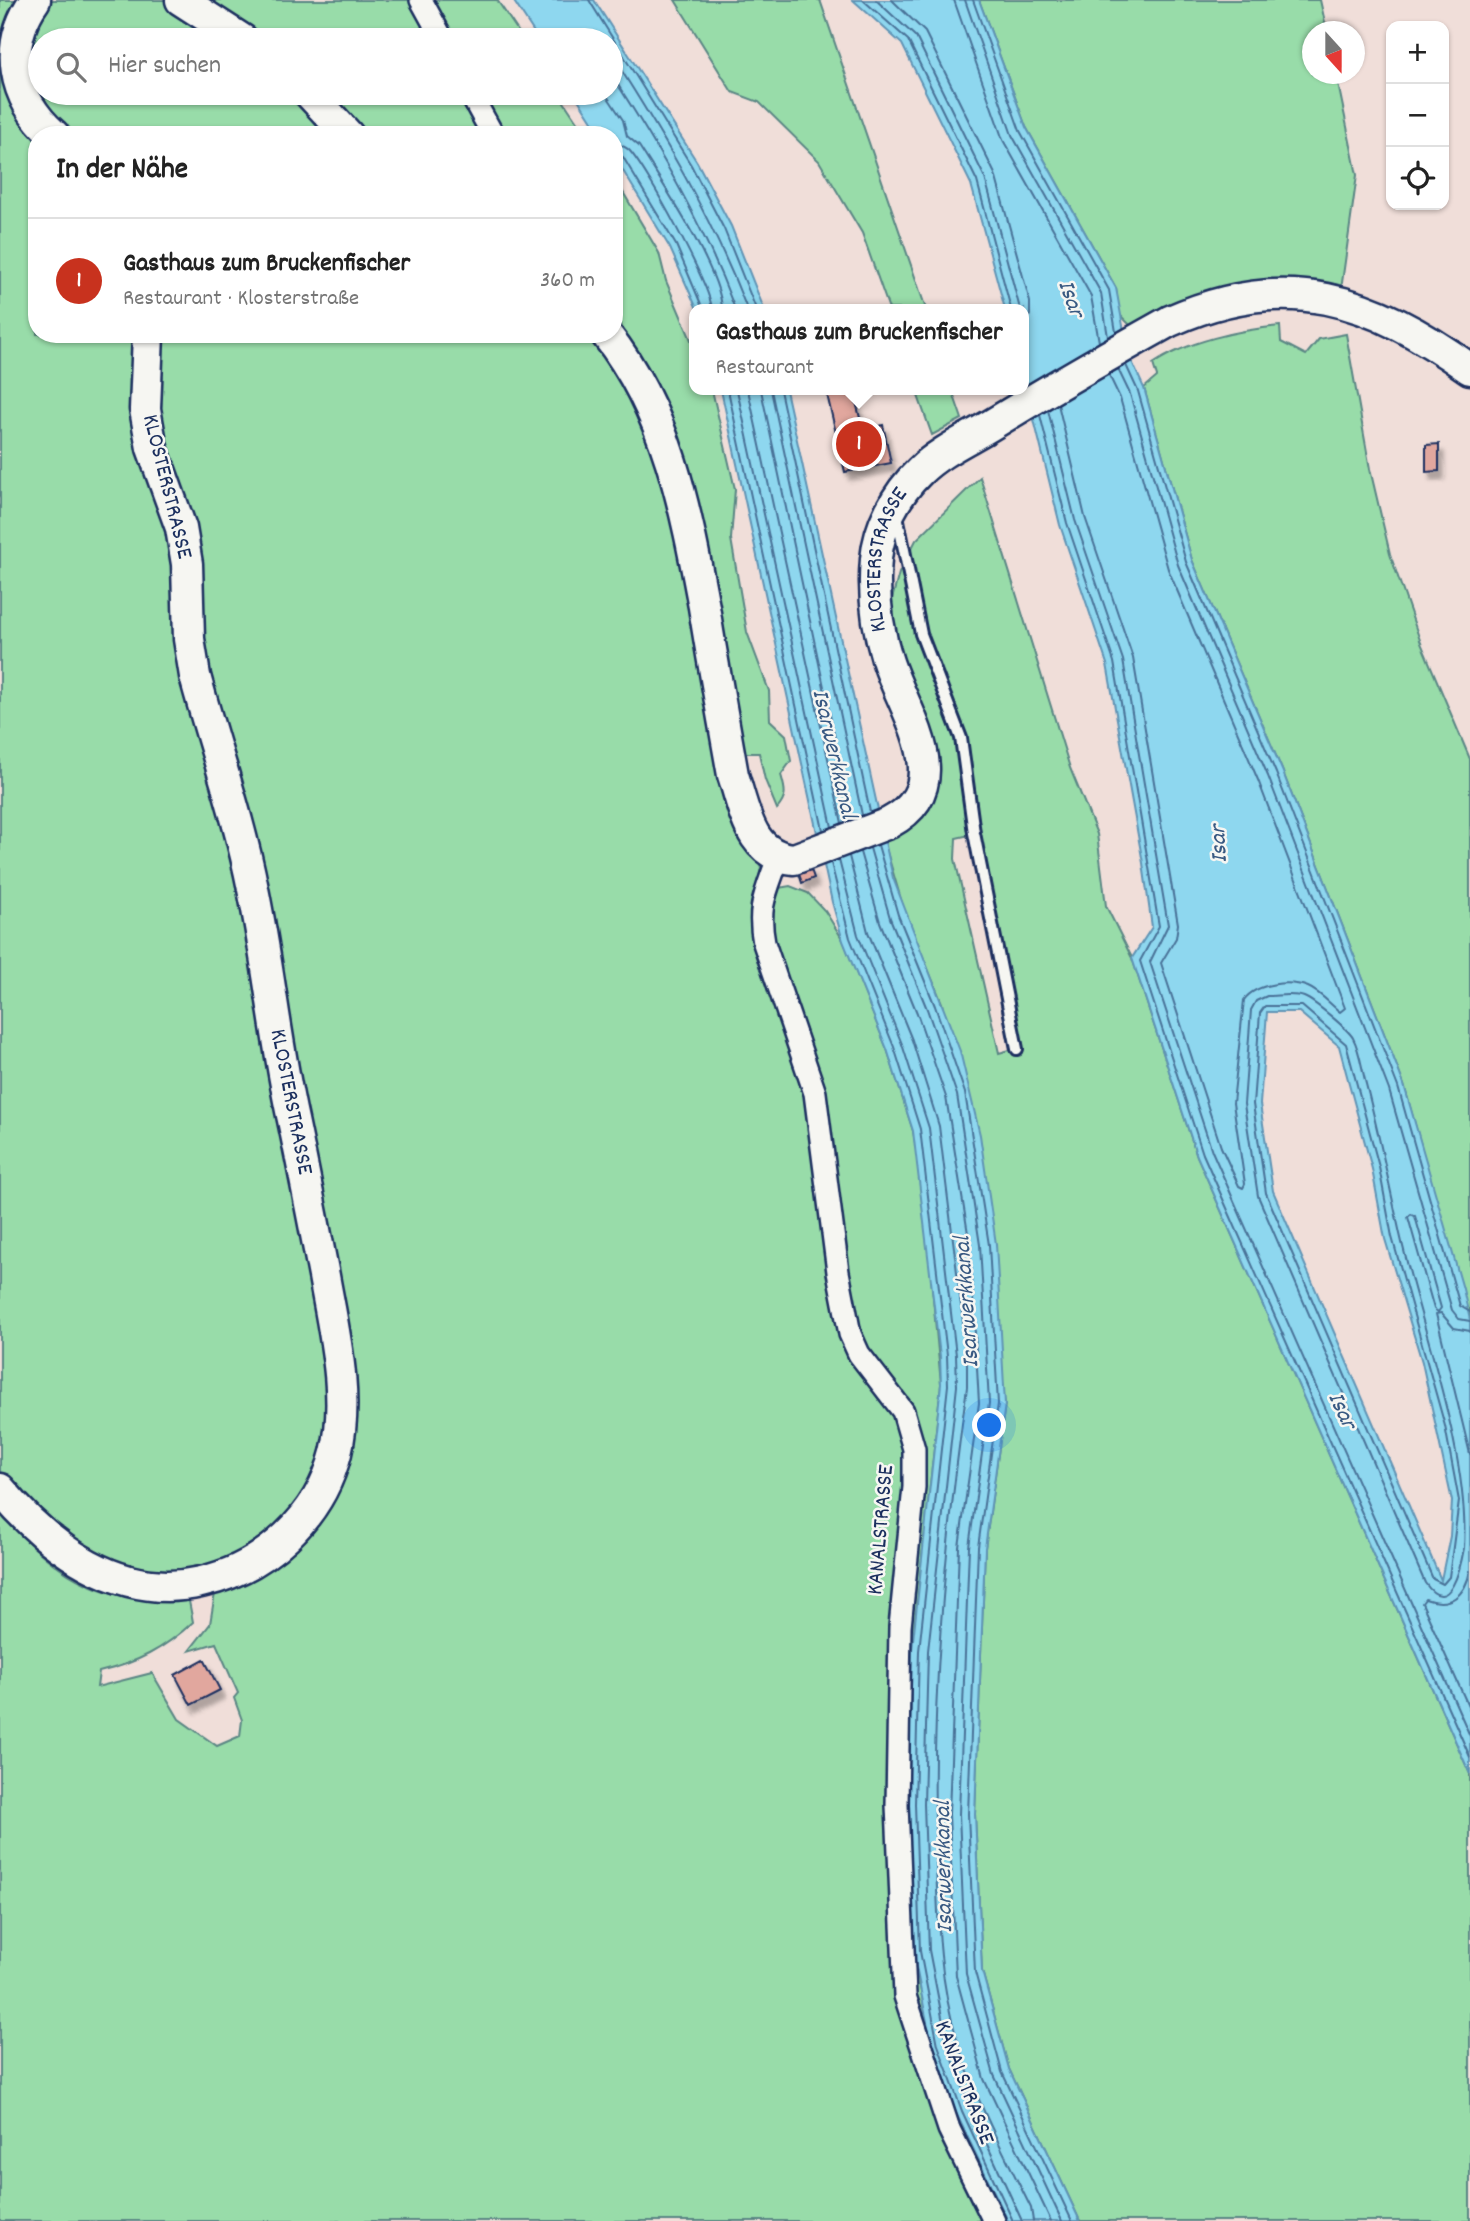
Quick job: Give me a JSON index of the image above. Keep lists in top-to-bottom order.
{
  "streets": {
    "main road": ["KLOSTERSTRASSE"],
    "street": ["KANALSTRASSE"]
  },
  "crossings": [
    ["KLOSTERSTRASSE", "KANALSTRASSE"]
  ],
  "water": ["Isar", "Isarwerkkanal"],
  "north": "bottom",
  "page": {
    "map_buttons": ["+", "−"],
    "search": "Hier suchen",
    "heading": "In der Nähe",
    "list": [
      {
        "mark": "1",
        "name": "Gasthaus zum Bruckenfischer",
        "note": "Restaurant · Klosterstraße",
        "value": "360 m"
      }
    ],
    "popup": ["Gasthaus zum Bruckenfischer", "Restaurant"],
    "pins": "1"
  }
}
